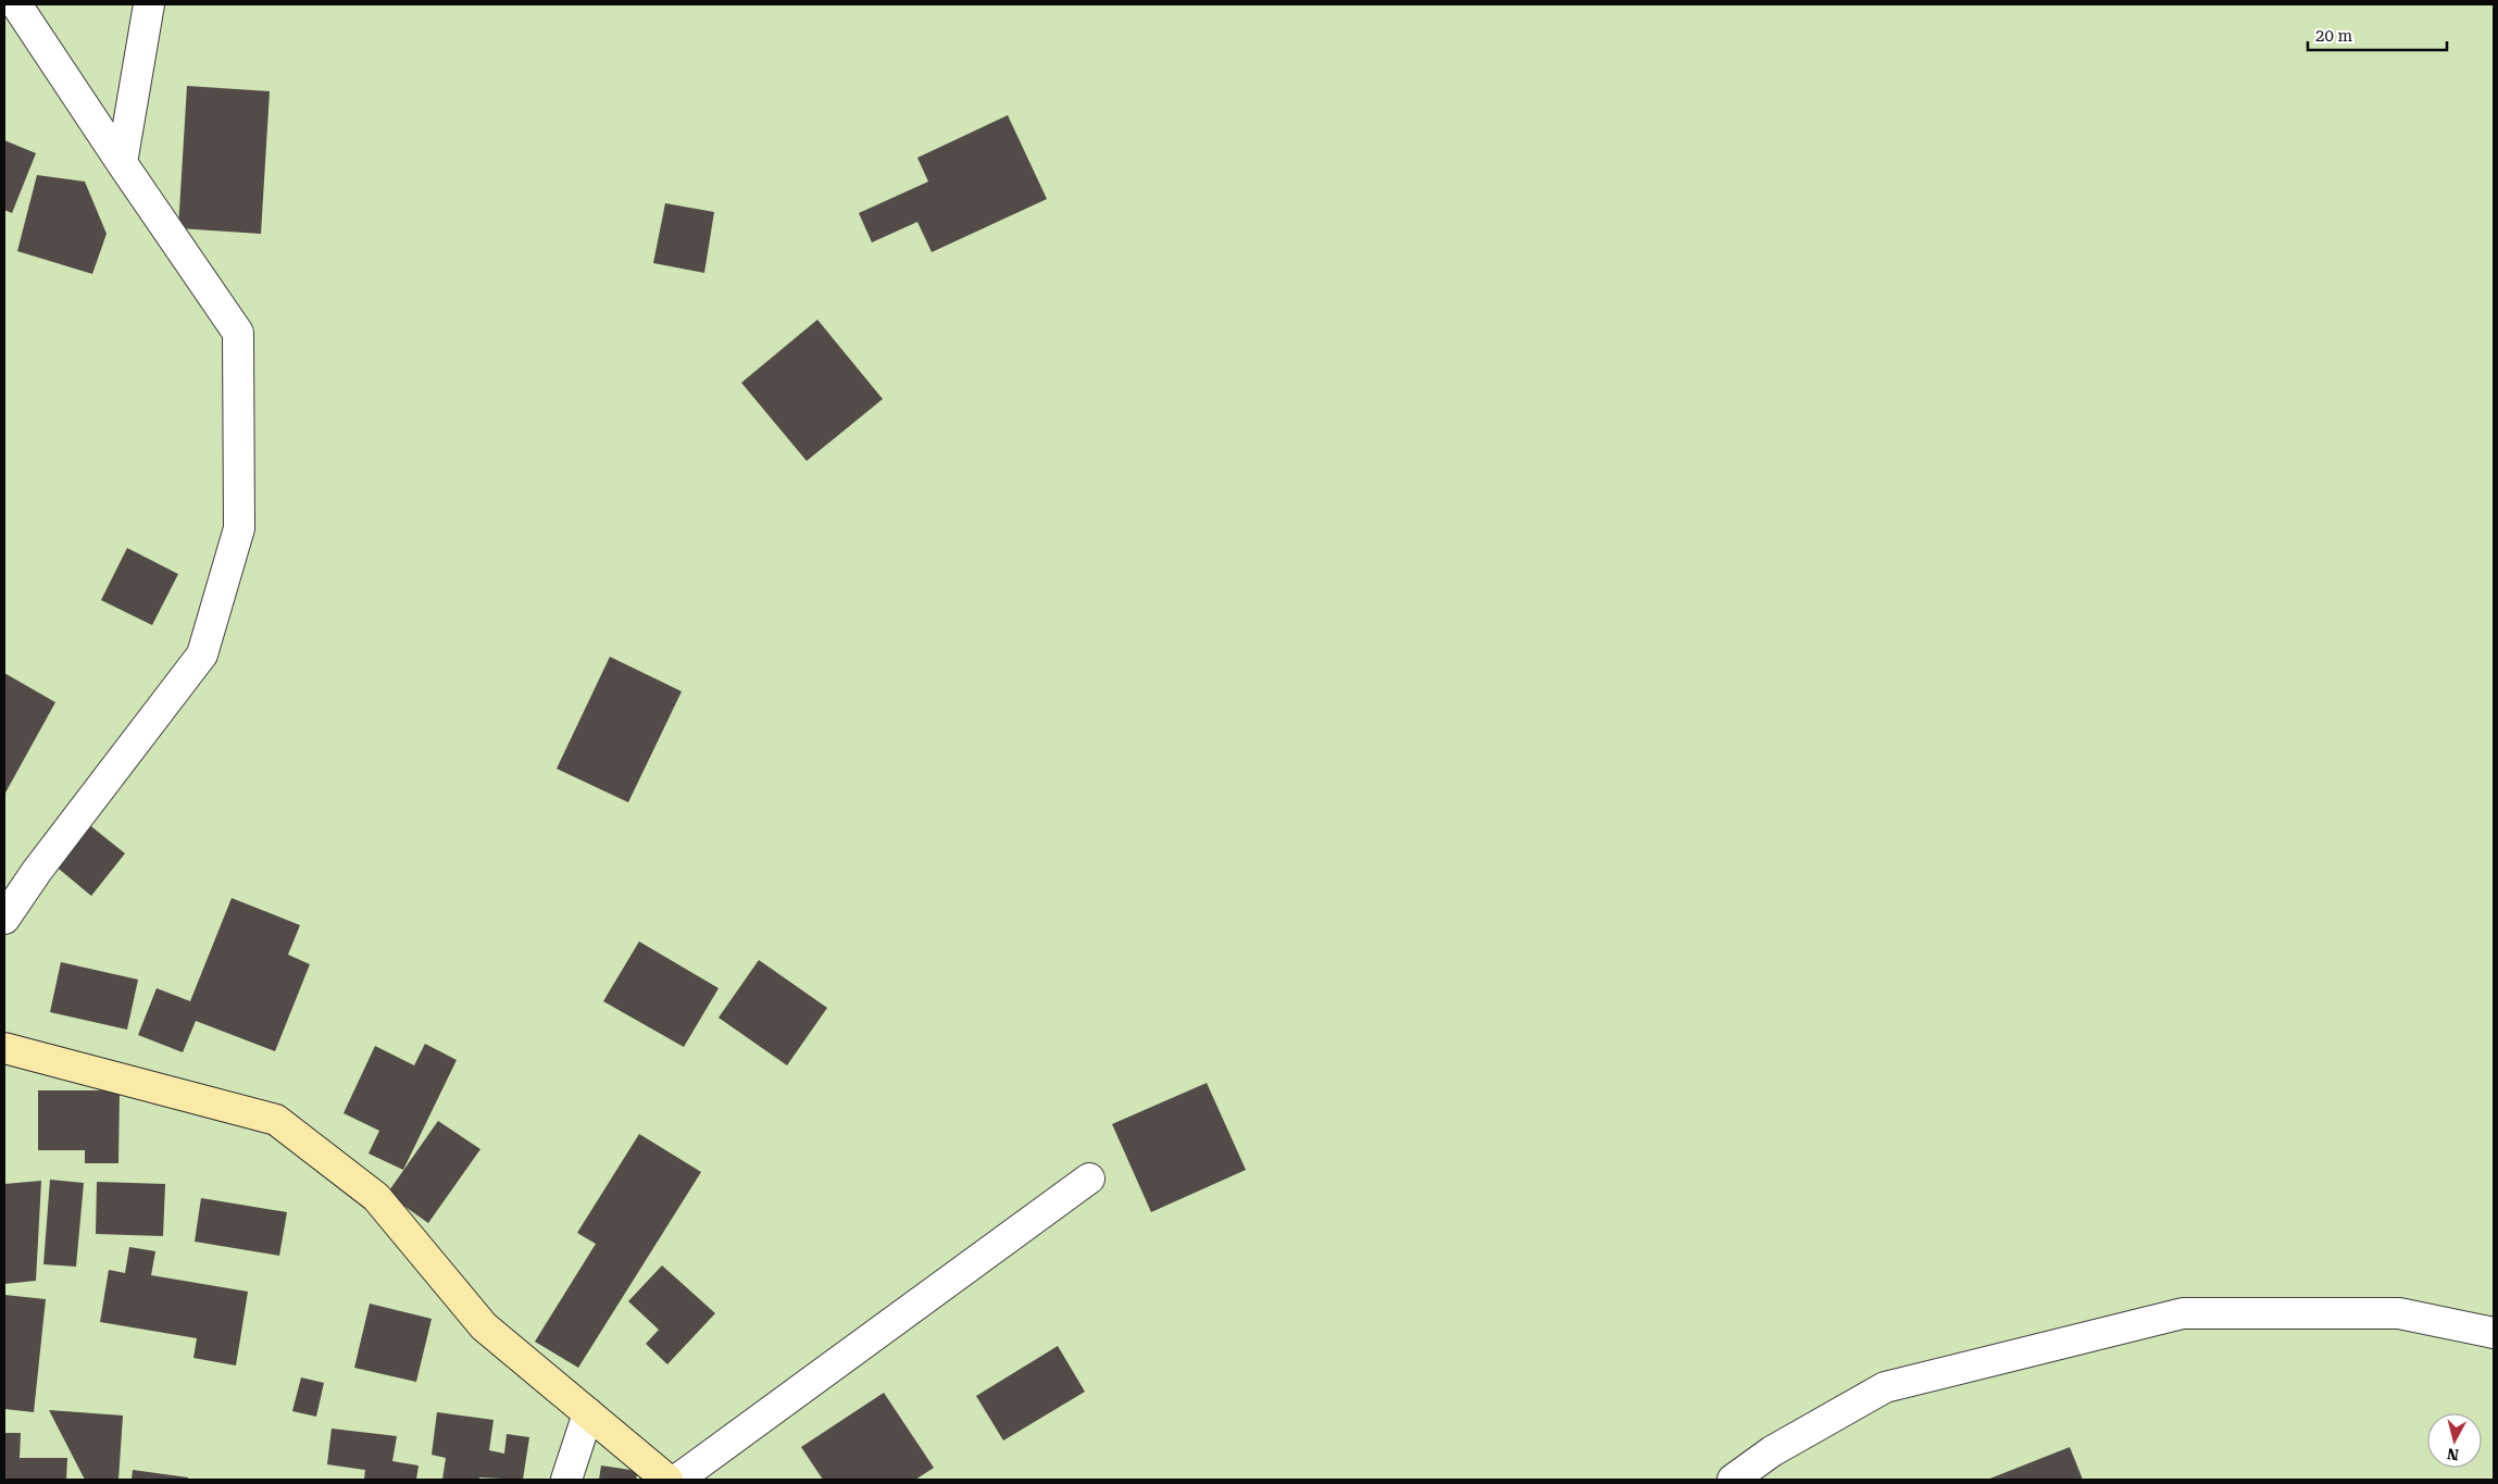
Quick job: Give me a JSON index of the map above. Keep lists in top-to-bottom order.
{
  "scale_bar": "20 m",
  "north": "bottom"
}
